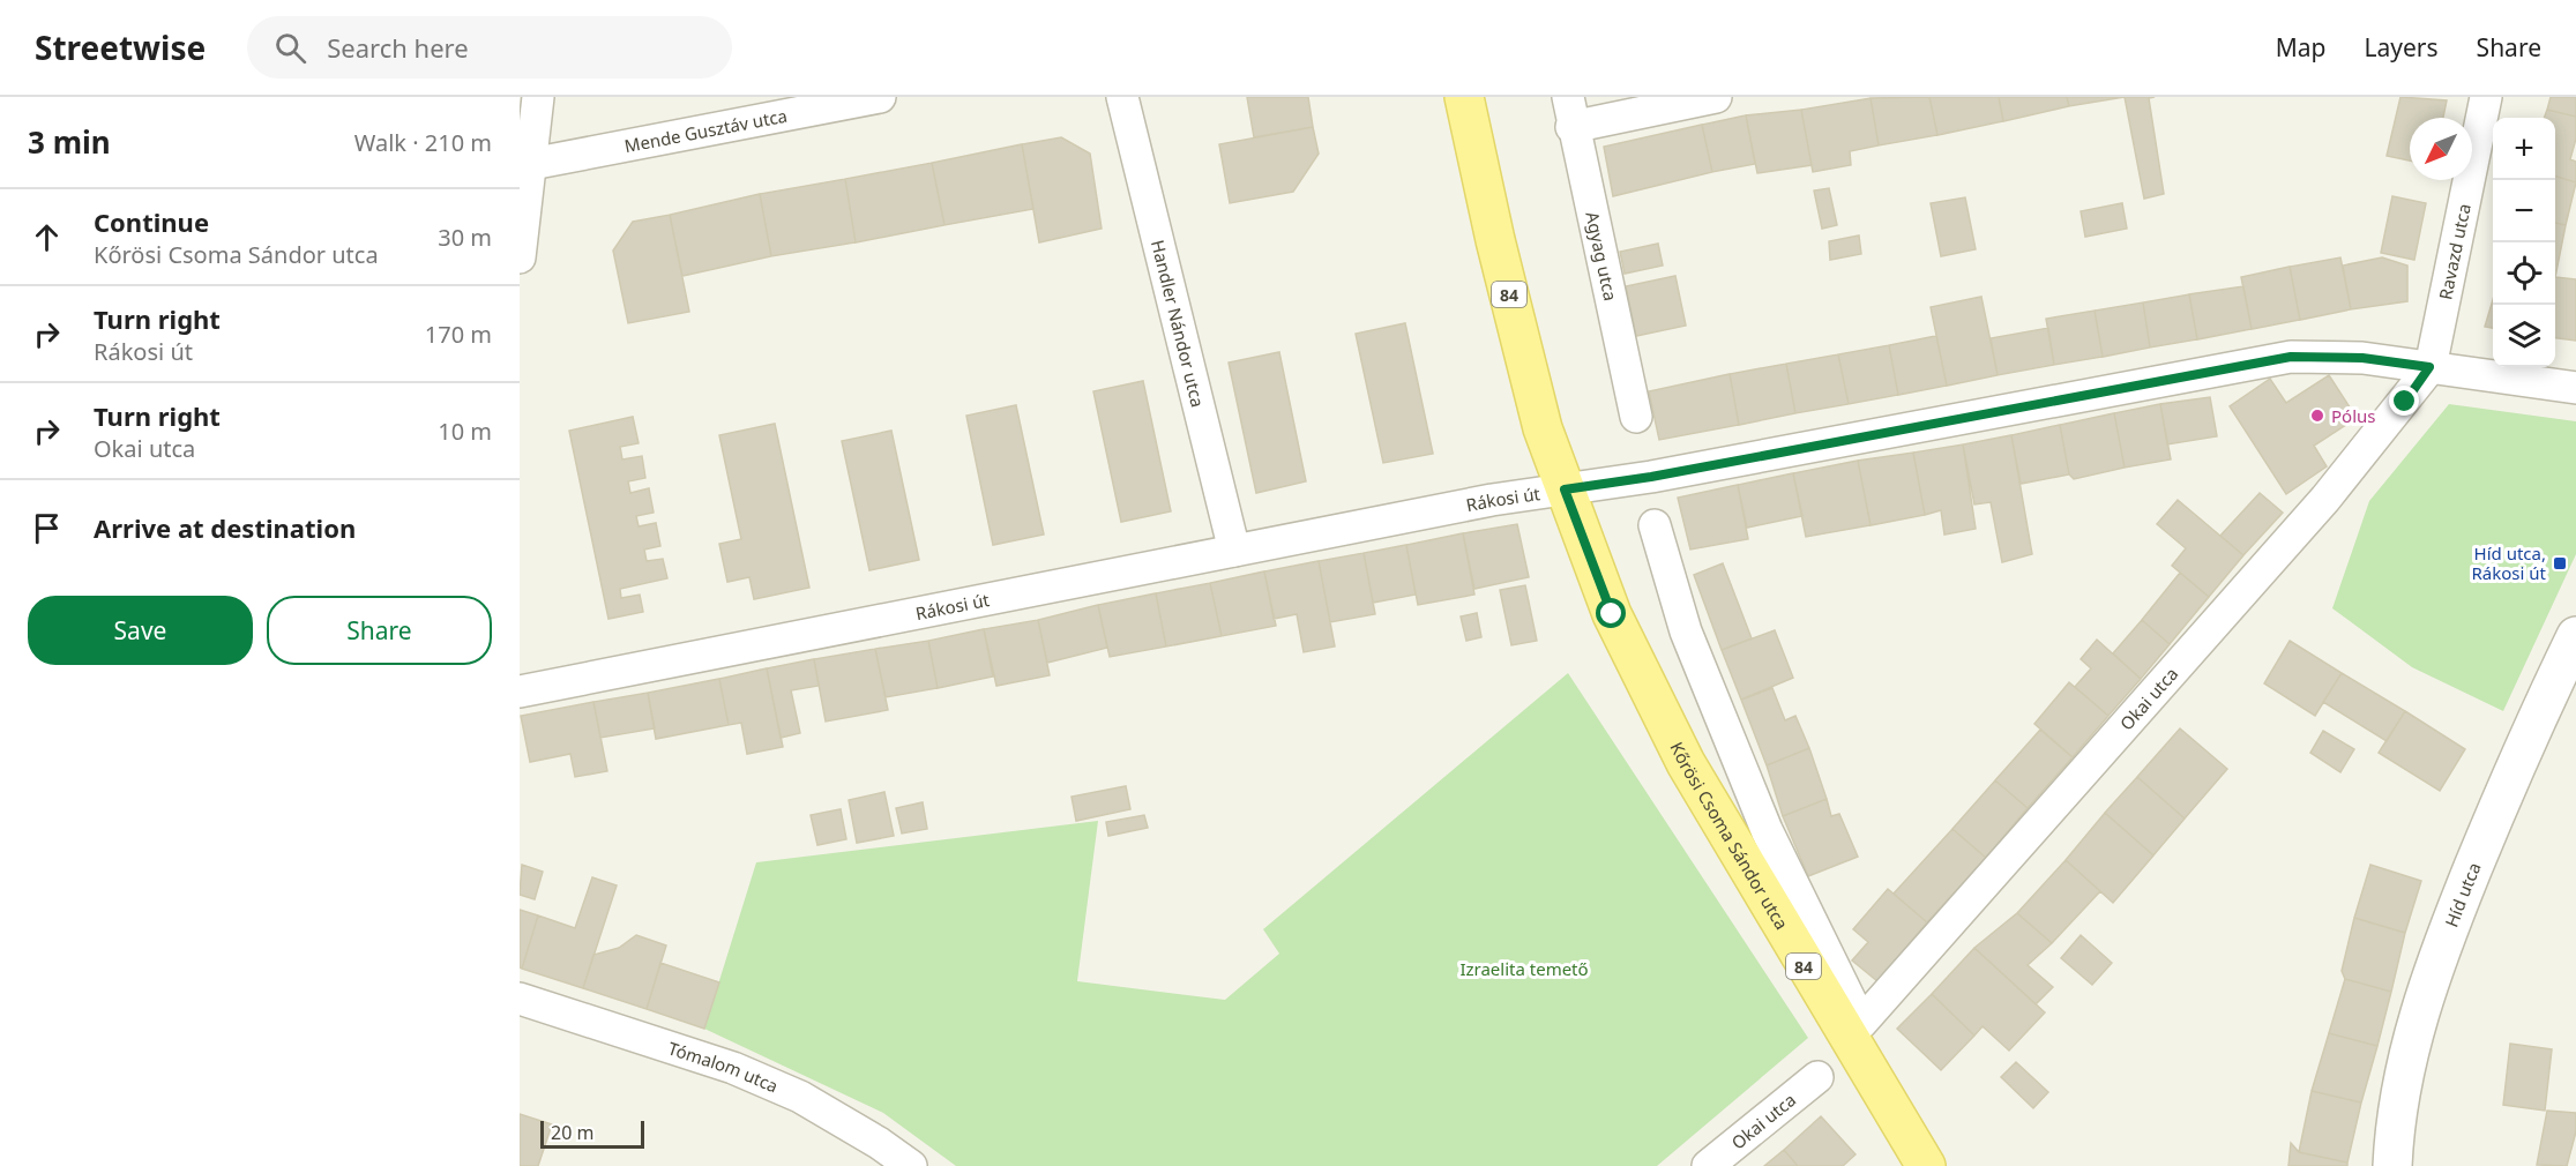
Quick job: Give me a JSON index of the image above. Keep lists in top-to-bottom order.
{
  "streets": {
    "main road": ["84", "Kőrösi Csoma Sándor utca"],
    "street": [
      "Mende Gusztáv utca",
      "Ravazd utca",
      "Agyag utca",
      "Handler Nándor utca",
      "Rákosi út",
      "Okai utca",
      "Híd utca",
      "Tómalom utca"
    ]
  },
  "crossings": [
    ["Ravazd utca", "Rákosi út"],
    ["Ravazd utca", "Okai utca"],
    ["84", "Rákosi út"],
    ["84", "Kőrösi Csoma Sándor utca"],
    ["Handler Nándor utca", "Rákosi út"],
    ["Rákosi út", "Okai utca"],
    ["Rákosi út", "Kőrösi Csoma Sándor utca"],
    ["Okai utca", "Kőrösi Csoma Sándor utca"]
  ],
  "parks": ["Izraelita temető"],
  "places": {
    "other": ["Pólus"],
    "transit": ["Híd utca, Rákosi út"]
  },
  "scale_bar": "20 m",
  "north": "bottom left",
  "page": {
    "header": "Streetwise",
    "search": "Search here",
    "nav": ["Map", "Layers", "Share"],
    "heading": ["3 min", "Walk · 210 m"],
    "map_buttons": ["+", "−"],
    "list": [
      ["Continue", "Kőrösi Csoma Sándor utca", "30 m"],
      ["Turn right", "Rákosi út", "170 m"],
      ["Turn right", "Okai utca", "10 m"],
      "Arrive at destination"
    ],
    "buttons": ["Save", "Share"],
    "scale": "20 m"
  }
}
